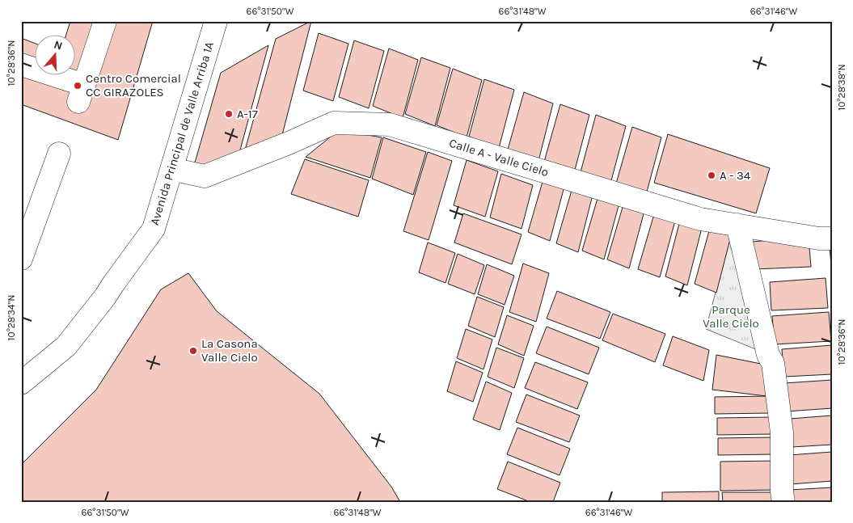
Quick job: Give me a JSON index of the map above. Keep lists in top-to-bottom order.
{
  "streets": {
    "street": ["Avenida Principal de Valle Arriba 1A", "Calle A - Valle Cielo"]
  },
  "crossings": [
    ["Avenida Principal de Valle Arriba 1A", "Calle A - Valle Cielo"]
  ],
  "parks": ["Parque Valle Cielo"],
  "places": [
    "Centro Comercial CC GIRAZOLES",
    "A-17",
    "A - 34",
    "La Casona Valle Cielo"
  ],
  "north": "top",
  "coordinates": [
    "66°31'50\"W",
    "66°31'48\"W",
    "66°31'46\"W",
    "10°28'36\"N",
    "10°28'38\"N",
    "10°28'34\"N"
  ]
}
